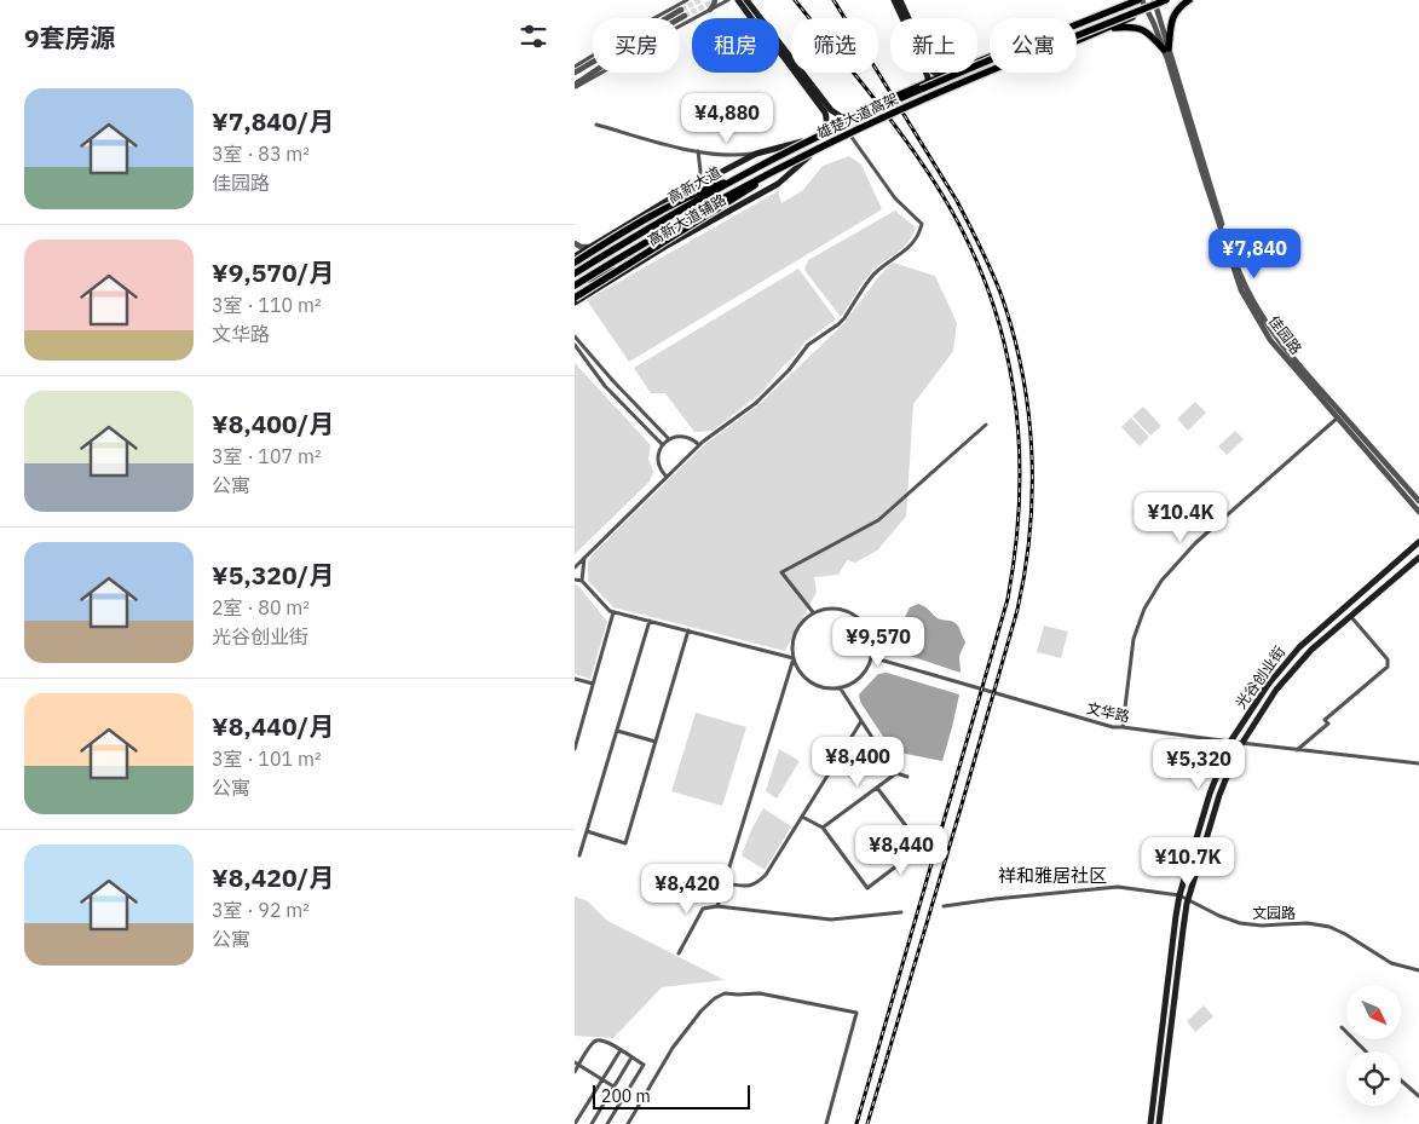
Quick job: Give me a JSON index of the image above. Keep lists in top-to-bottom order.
{
  "streets": {
    "main road": [
      "雄楚大道高架",
      "高新大道",
      "高新大道辅路",
      "光谷创业街"
    ],
    "street": ["佳园路", "文华路", "文园路"]
  },
  "crossings": [
    ["雄楚大道高架", "高新大道"],
    ["雄楚大道高架", "佳园路"],
    ["高新大道", "高新大道辅路"],
    ["光谷创业街", "文华路"],
    ["光谷创业街", "文园路"]
  ],
  "districts": ["祥和雅居社区"],
  "scale_bar": "200 m",
  "north": "bottom right",
  "page": {
    "heading": "9套房源",
    "chip": [
      "买房",
      "租房",
      "筛选",
      "新上",
      "公寓"
    ],
    "list": [
      {
        "name": "¥7,840/月",
        "note": "3室 · 83 m² · 佳园路"
      },
      {
        "name": "¥9,570/月",
        "note": "3室 · 110 m² · 文华路"
      },
      {
        "name": "¥8,400/月",
        "note": "3室 · 107 m² · 公寓"
      },
      {
        "name": "¥5,320/月",
        "note": "2室 · 80 m² · 光谷创业街"
      },
      {
        "name": "¥8,440/月",
        "note": "3室 · 101 m² · 公寓"
      },
      {
        "name": "¥8,420/月",
        "note": "3室 · 92 m² · 公寓"
      }
    ],
    "price": [
      "¥4,880",
      "¥7,840",
      "¥10.4K",
      "¥9,570",
      "¥8,400",
      "¥5,320",
      "¥8,440",
      "¥10.7K",
      "¥8,420"
    ],
    "scale": "200 m"
  }
}
